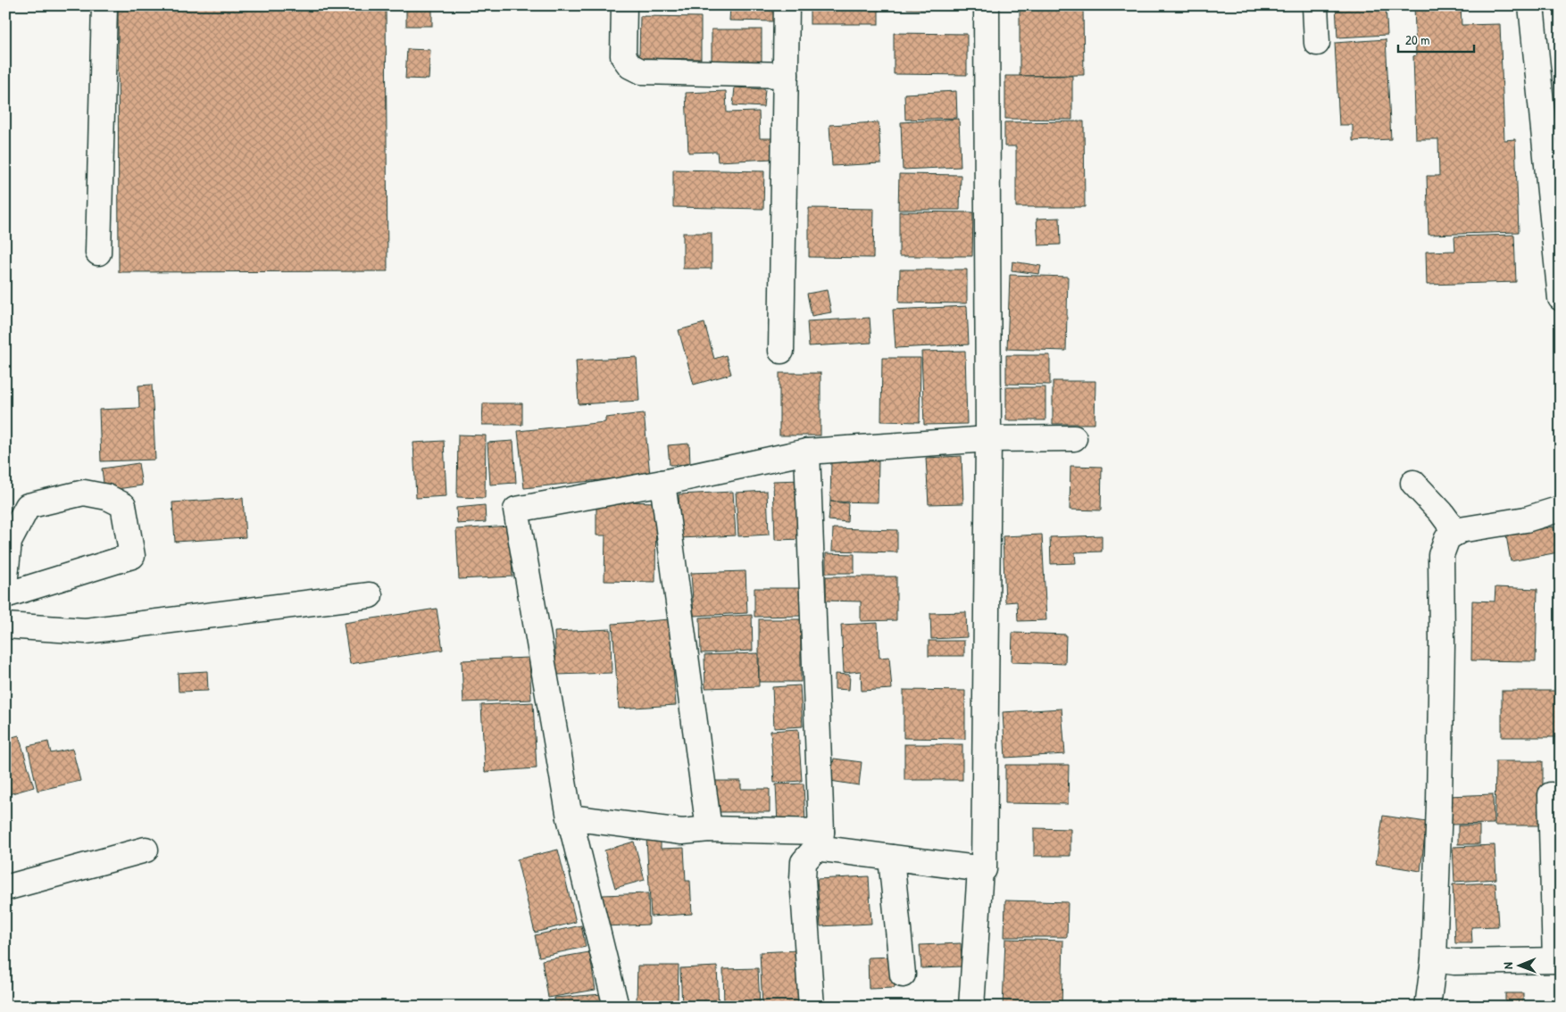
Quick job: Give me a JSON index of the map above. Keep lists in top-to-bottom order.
{
  "scale_bar": "20 m",
  "north": "left"
}
